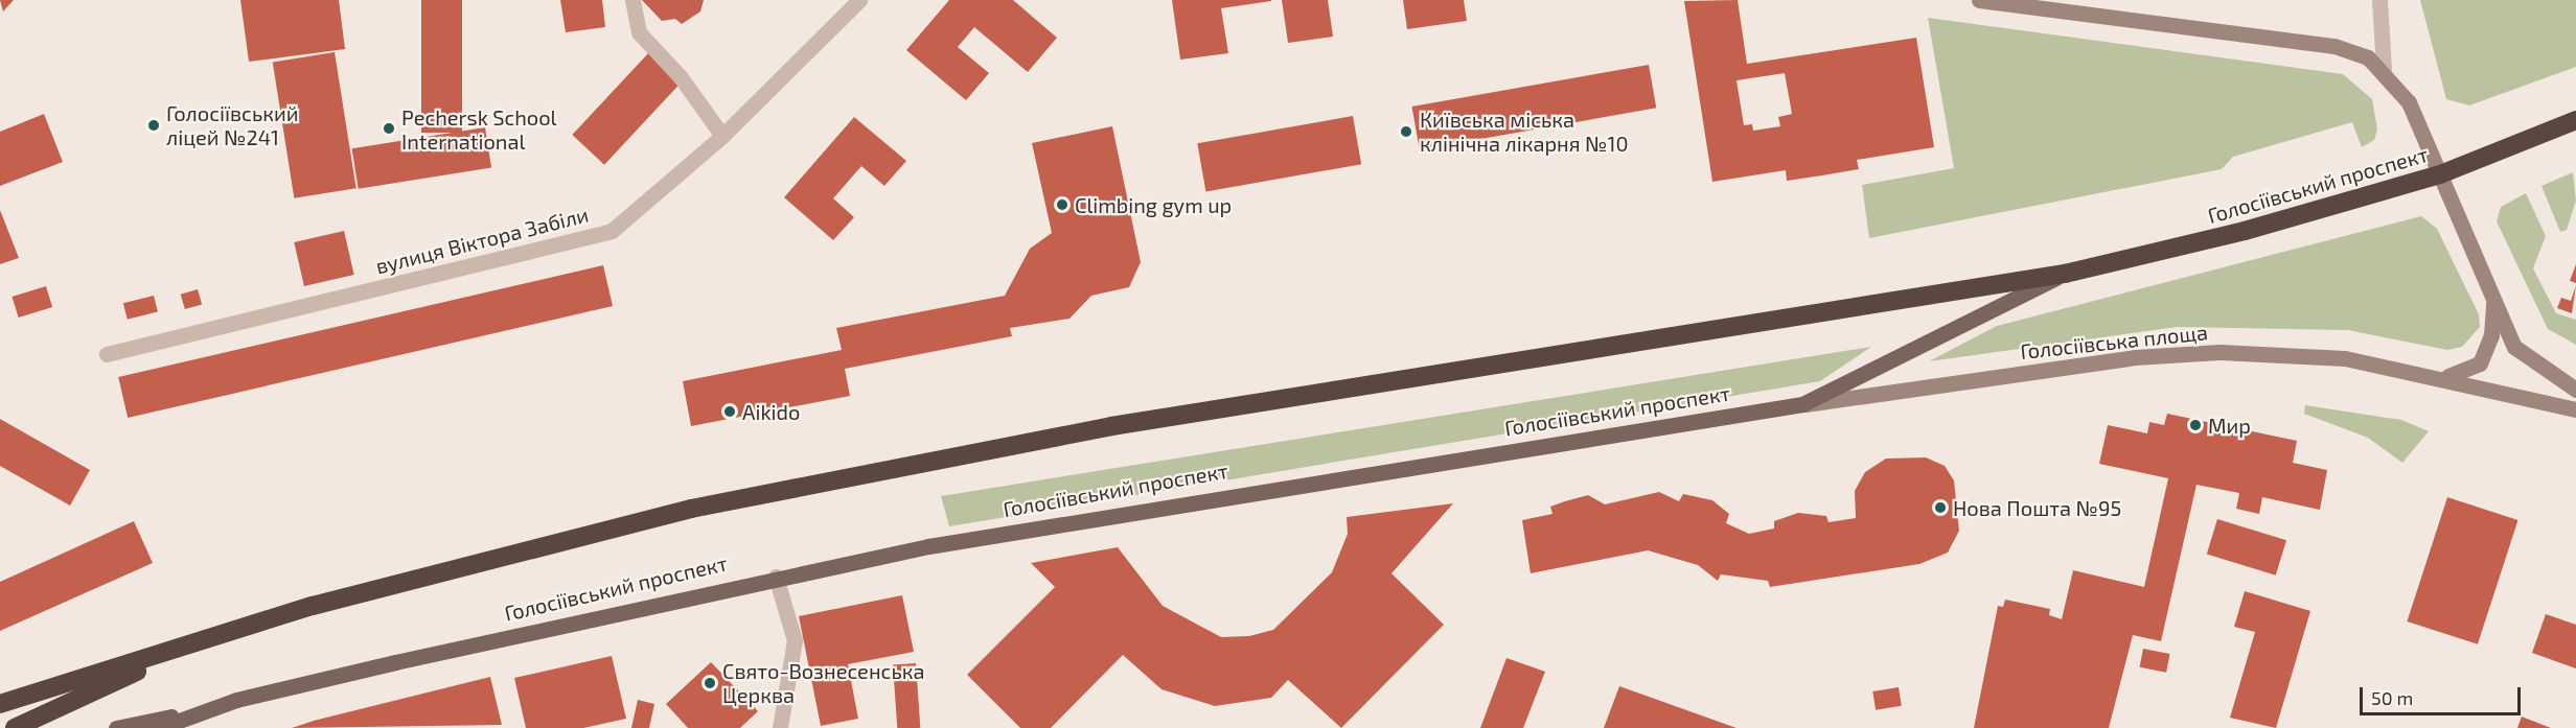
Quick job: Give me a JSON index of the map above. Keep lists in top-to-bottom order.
{
  "streets": {
    "highway": ["Голосіївський проспект"],
    "main road": ["Голосіївська площа"],
    "street": ["вулиця Віктора Забіли"]
  },
  "crossings": [
    ["Голосіївський проспект", "Голосіївська площа"]
  ],
  "places": [
    "Голосіївський ліцей №241",
    "Pechersk School International",
    "Київська міська клінічна лікарня №10",
    "Climbing gym up",
    "Aikido",
    "Мир",
    "Нова Пошта №95",
    "Свято-Вознесенська Церква"
  ],
  "scale_bar": "50 m"
}
